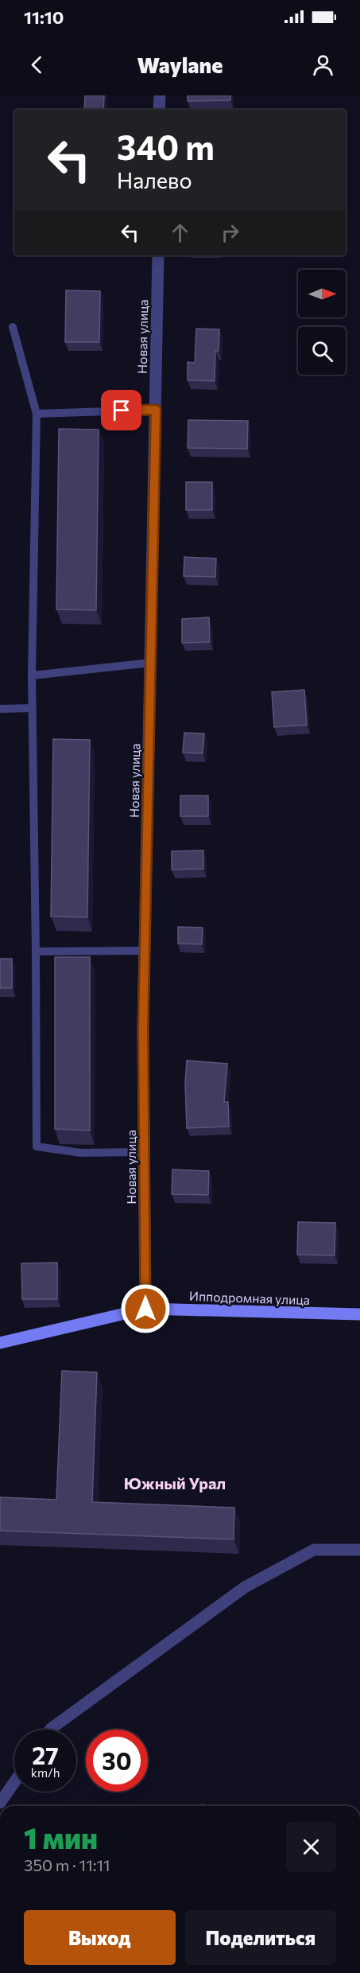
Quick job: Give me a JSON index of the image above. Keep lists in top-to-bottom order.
{
  "streets": {
    "street": ["Новая улица", "Ипподромная улица"]
  },
  "crossings": [
    ["Новая улица", "Ипподромная улица"]
  ],
  "districts": ["Южный Урал"],
  "north": "right",
  "page": {
    "status": "11:10",
    "header": "Waylane",
    "turn": ["340 m", "Налево"],
    "speed": "27 km/h",
    "limit": "30",
    "heading": ["1 мин", "350 m · 11:11"],
    "buttons": ["Выход", "Поделиться"]
  }
}
